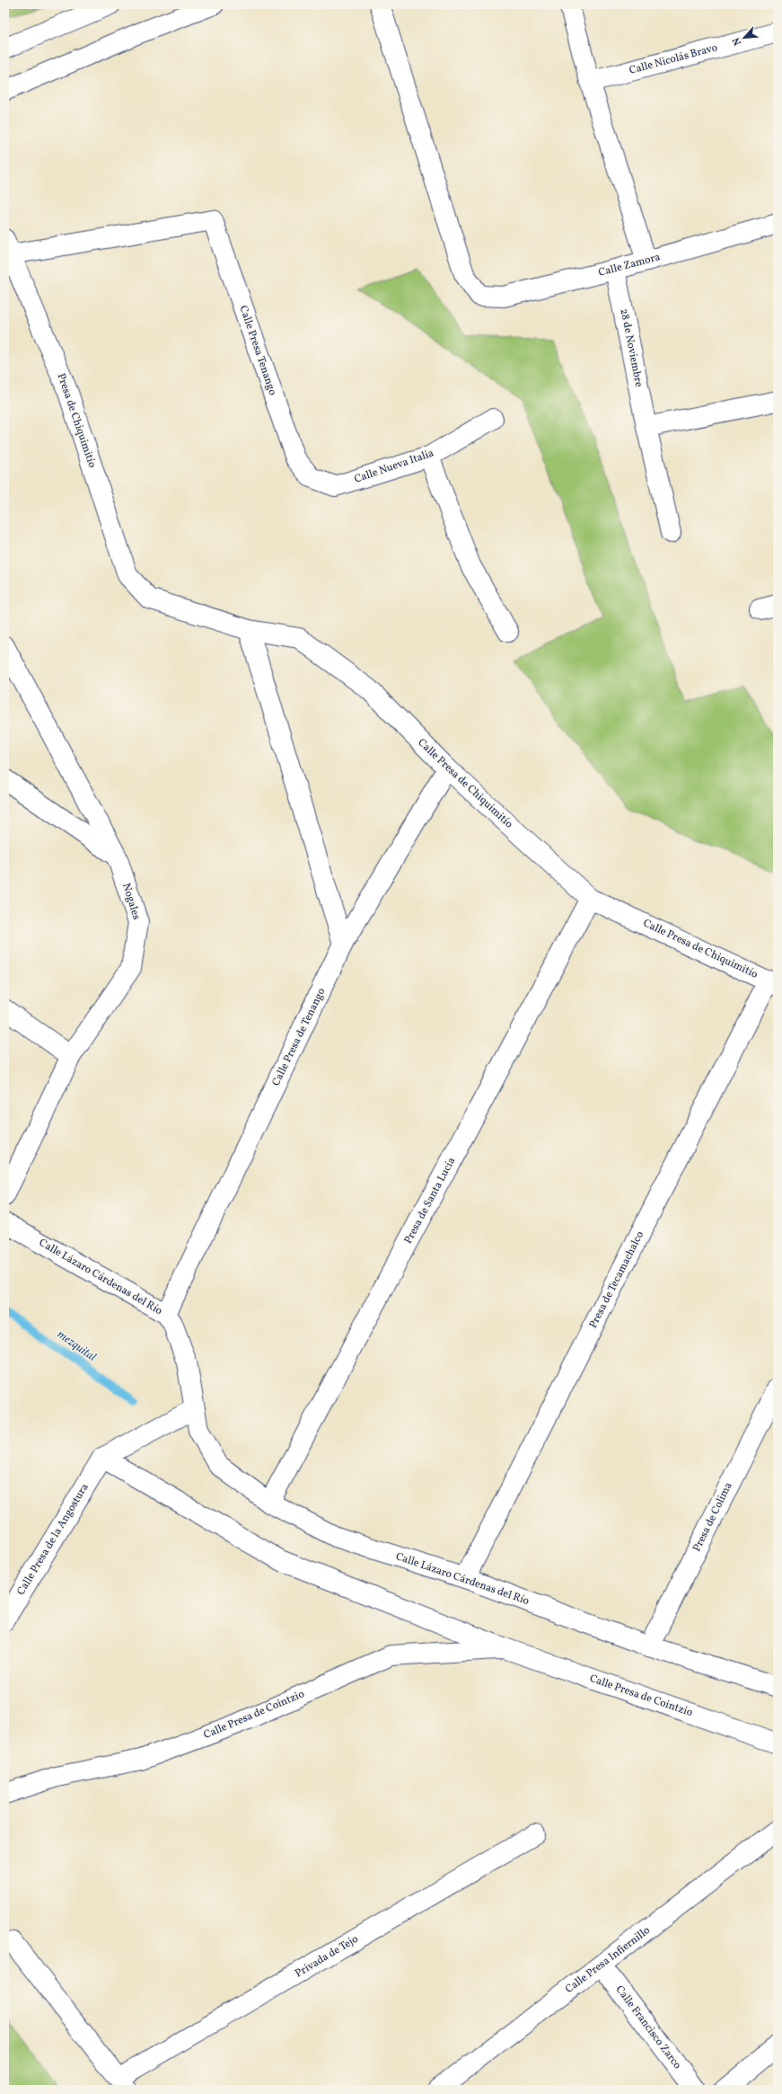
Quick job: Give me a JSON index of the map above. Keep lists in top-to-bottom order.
{
  "streets": {
    "street": [
      "Calle Nicolás Bravo",
      "Calle Zamora",
      "28 de Noviembre",
      "Calle Presa Tenango",
      "Presa de Chiquimitío",
      "Calle Nueva Italia",
      "Calle Presa de Chiquimitío",
      "Nogales",
      "Calle Presa de Tenango",
      "Presa de Santa Lucía",
      "Calle Lázaro Cárdenas del Río",
      "Presa de Tecamachalco",
      "Presa de Colima",
      "Calle Presa de la Angostura",
      "Calle Presa de Cointzio",
      "Privada de Tejo",
      "Calle Presa Infiernillo",
      "Calle Francisco Zarco"
    ]
  },
  "crossings": [
    ["Calle Zamora", "28 de Noviembre"],
    ["Calle Presa Tenango", "Presa de Chiquimitío"],
    ["Calle Presa Tenango", "Calle Nueva Italia"],
    ["Presa de Chiquimitío", "Calle Presa de Chiquimitío"],
    ["Calle Presa de Chiquimitío", "Calle Presa de Tenango"],
    ["Calle Presa de Chiquimitío", "Presa de Santa Lucía"],
    ["Calle Presa de Chiquimitío", "Presa de Tecamachalco"],
    ["Calle Presa de Tenango", "Calle Lázaro Cárdenas del Río"],
    ["Presa de Santa Lucía", "Calle Lázaro Cárdenas del Río"],
    ["Calle Lázaro Cárdenas del Río", "Presa de Tecamachalco"],
    ["Calle Lázaro Cárdenas del Río", "Presa de Colima"],
    ["Calle Presa de la Angostura", "Calle Presa de Cointzio"],
    ["Calle Presa Infiernillo", "Calle Francisco Zarco"]
  ],
  "water": ["mezquital"],
  "north": "bottom left"
}
